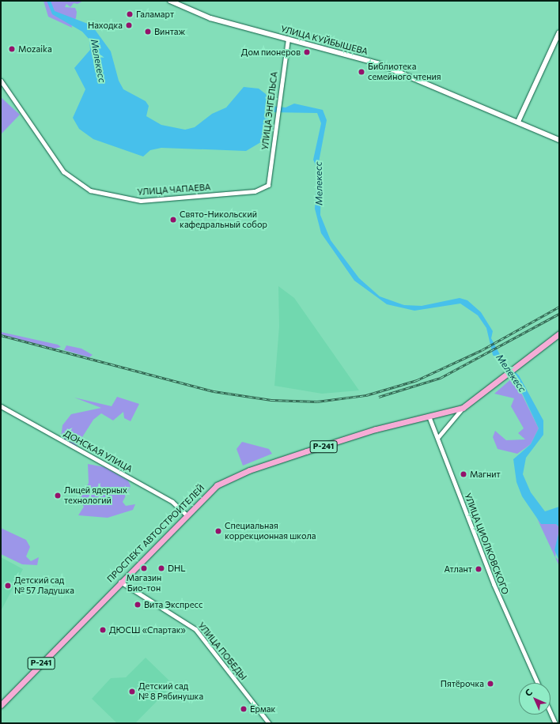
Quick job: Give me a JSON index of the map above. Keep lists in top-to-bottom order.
{
  "streets": {
    "highway": ["Р-241", "ПРОСПЕКТ АВТОСТРОИТЕЛЕЙ"],
    "main road": ["УЛИЦА КУЙБЫШЕВА"],
    "street": [
      "УЛИЦА ЭНГЕЛЬСА",
      "УЛИЦА ЧАПАЕВА",
      "ДОНСКАЯ УЛИЦА",
      "УЛИЦА ЦИОЛКОВСКОГО",
      "УЛИЦА ПОБЕДЫ"
    ]
  },
  "crossings": [
    ["УЛИЦА КУЙБЫШЕВА", "УЛИЦА ЭНГЕЛЬСА"],
    ["УЛИЦА ЭНГЕЛЬСА", "УЛИЦА ЧАПАЕВА"],
    ["ДОНСКАЯ УЛИЦА", "ПРОСПЕКТ АВТОСТРОИТЕЛЕЙ"],
    ["ПРОСПЕКТ АВТОСТРОИТЕЛЕЙ", "УЛИЦА ЦИОЛКОВСКОГО"],
    ["ПРОСПЕКТ АВТОСТРОИТЕЛЕЙ", "УЛИЦА ПОБЕДЫ"]
  ],
  "water": ["Мелекесс"],
  "places": [
    "Галамарт",
    "Находка",
    "Винтаж",
    "Mozaika",
    "Дом пионеров",
    "Библиотека семейного чтения",
    "Свято-Никольский кафедральный собор",
    "Магнит",
    "Лицей ядерных технологий",
    "Специальная коррекционная школа",
    "Магазин Био-тон",
    "DHL",
    "Атлант",
    "Детский сад № 57 Ладушка",
    "Вита Экспресс",
    "ДЮСШ «Спартак»",
    "Пятёрочка",
    "Детский сад № 8 Рябинушка",
    "Ермак"
  ],
  "north": "top left"
}
